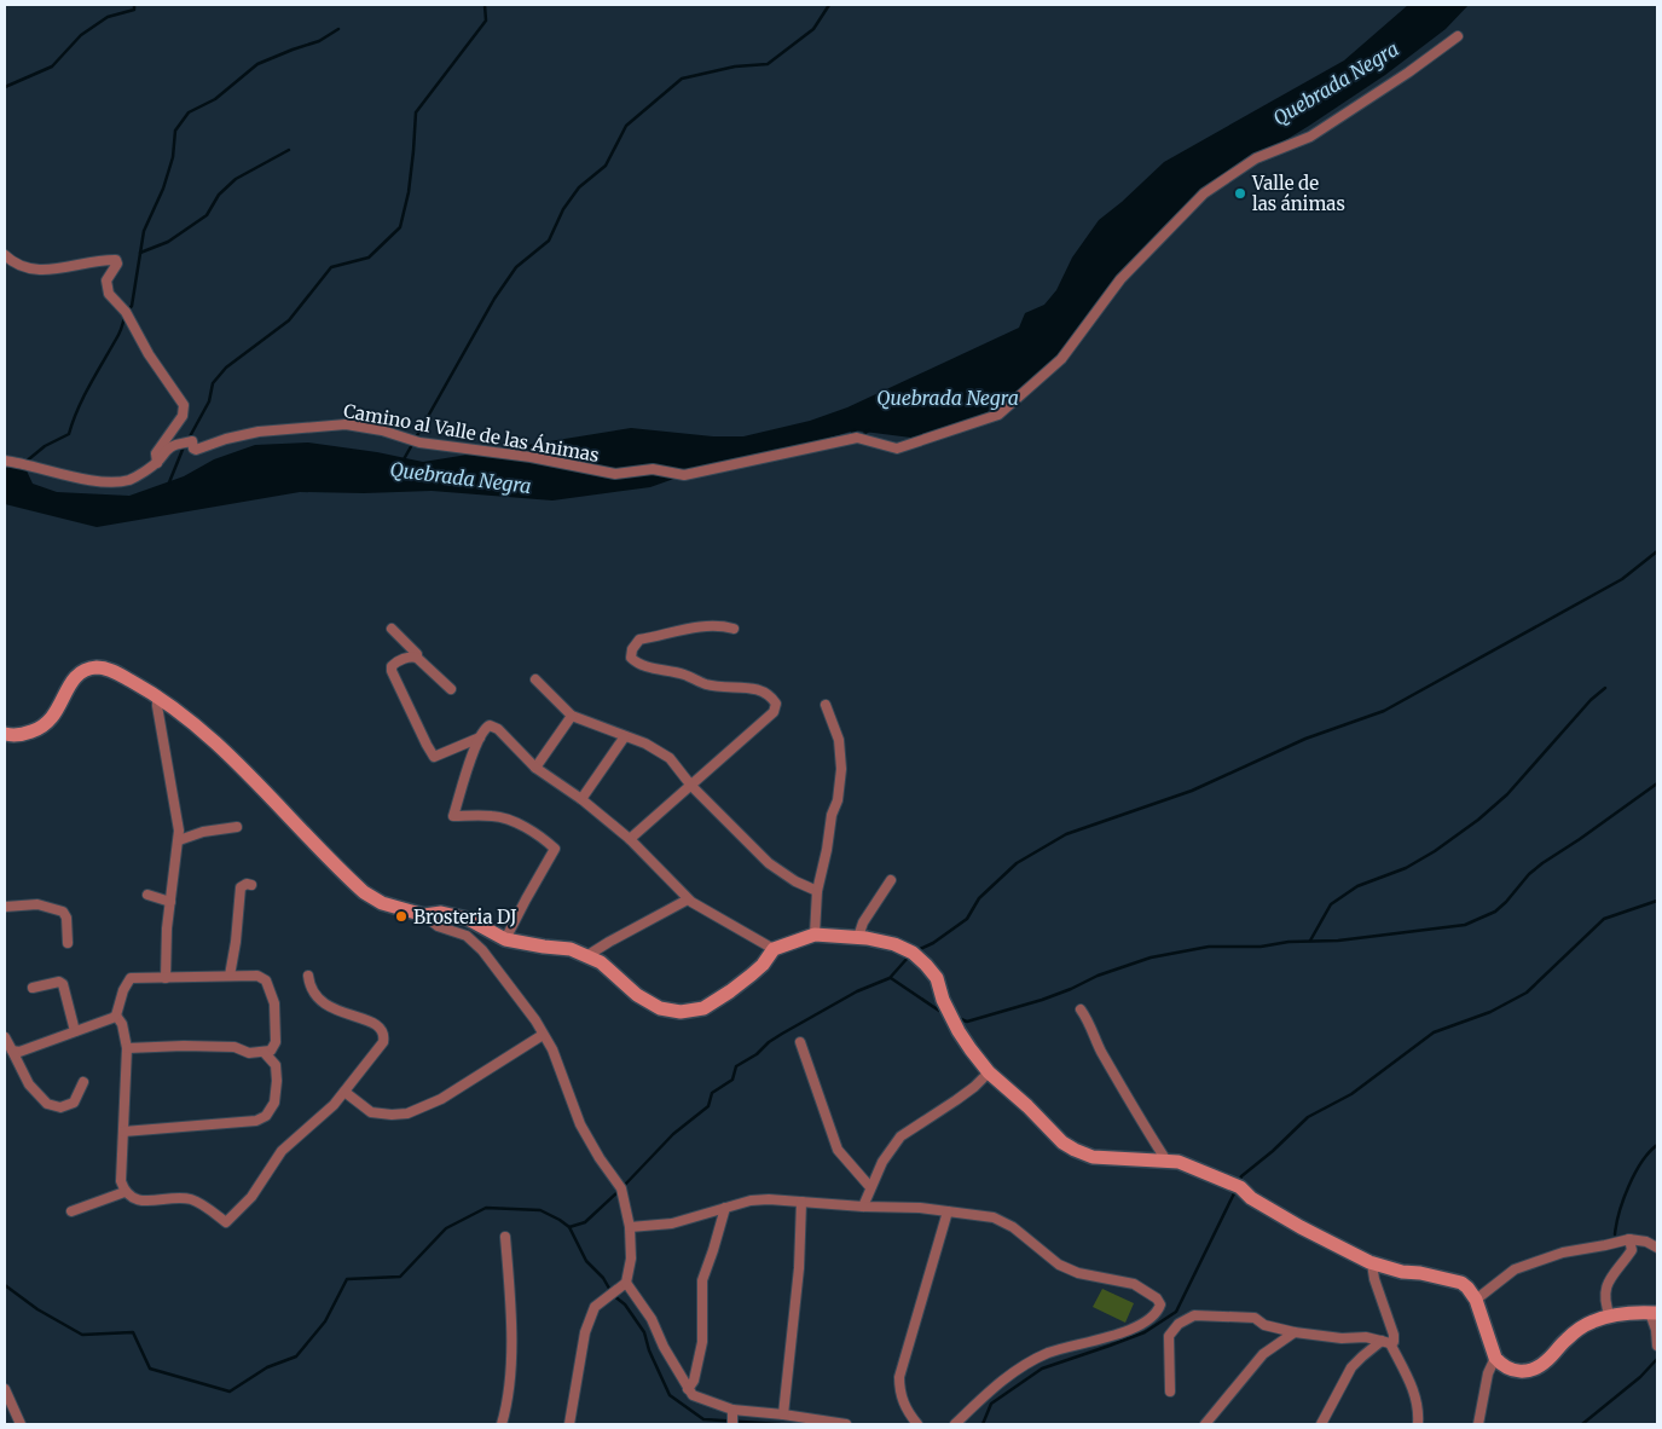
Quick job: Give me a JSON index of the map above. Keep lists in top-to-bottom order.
{
  "streets": {
    "street": ["Camino al Valle de las Ánimas"]
  },
  "water": ["Quebrada Negra"],
  "places": ["Valle de las ánimas", "Brosteria DJ"]
}
